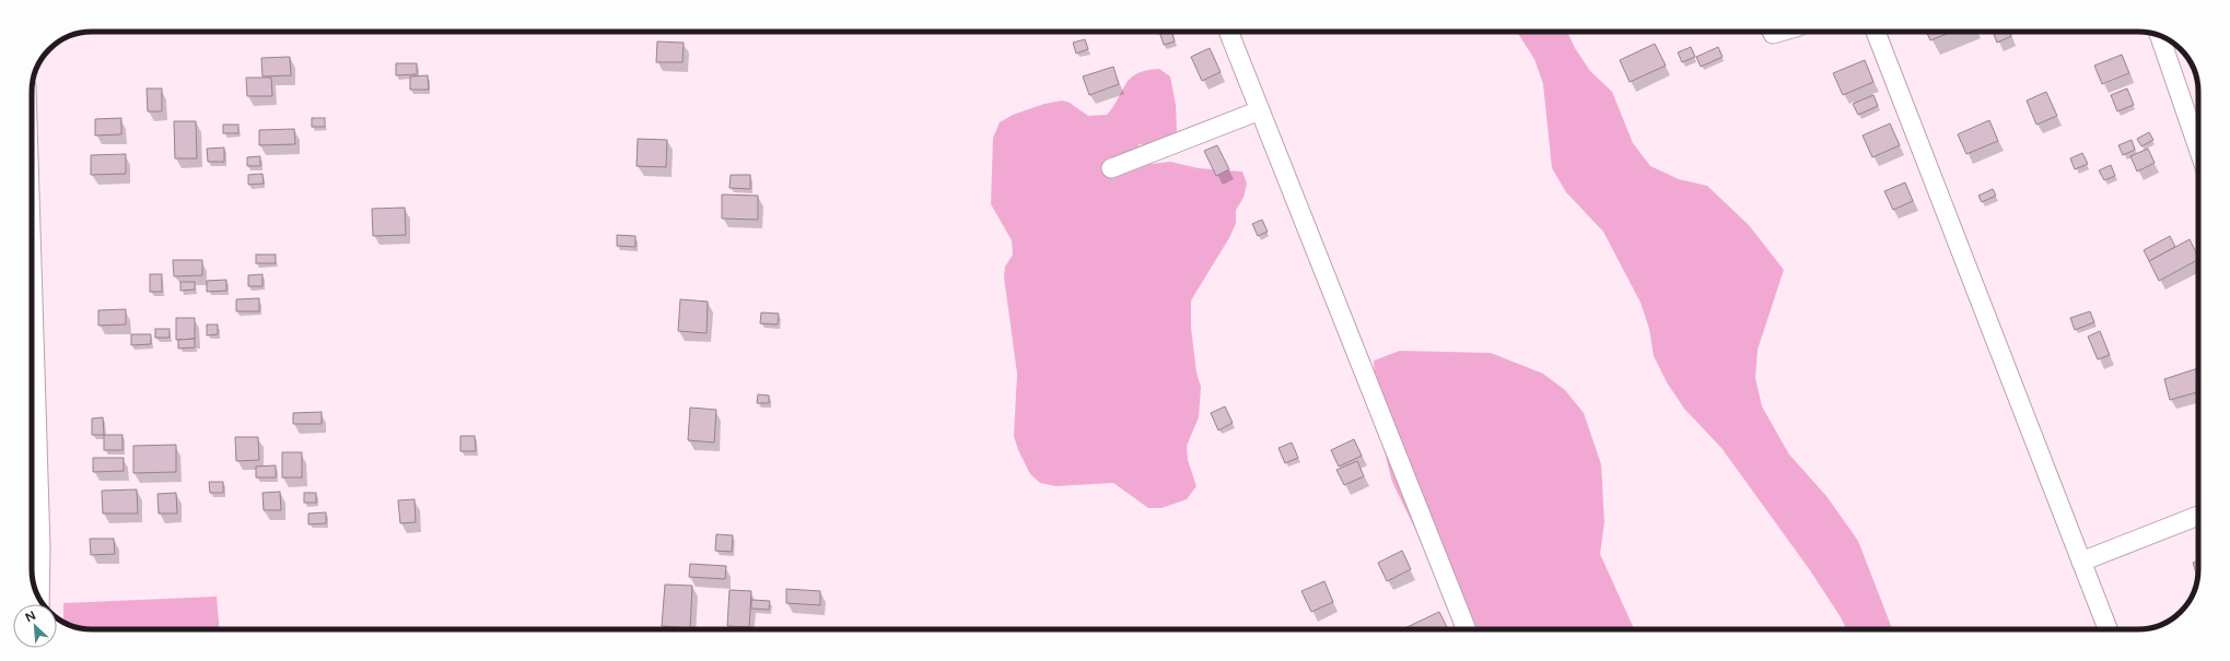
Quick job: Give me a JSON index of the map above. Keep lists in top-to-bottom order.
{
  "north": "top left"
}
